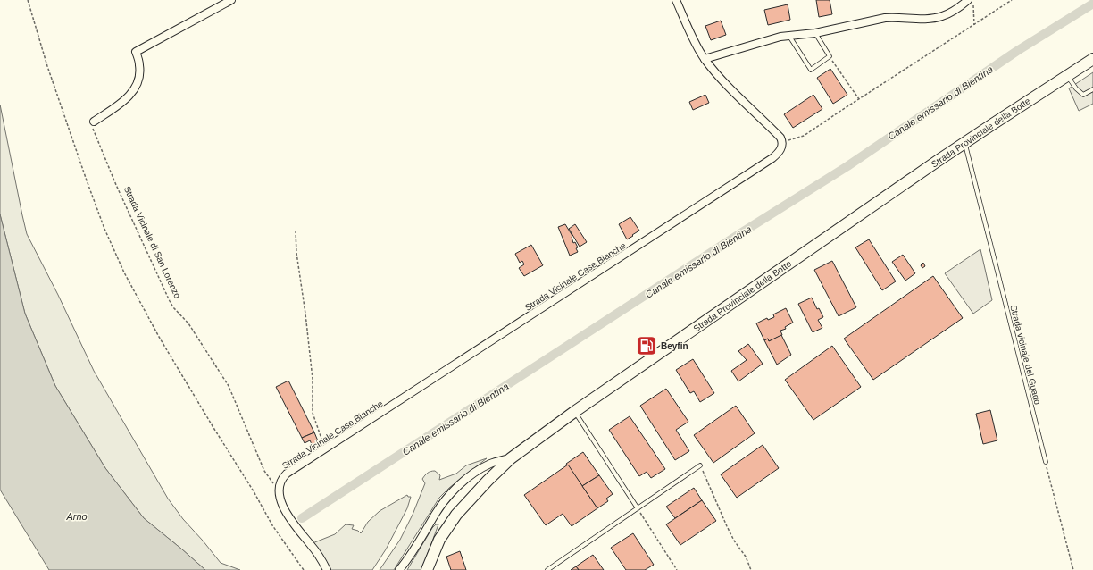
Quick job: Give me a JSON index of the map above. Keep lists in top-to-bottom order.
{
  "streets": {
    "main road": ["Strada Provinciale della Botte"],
    "street": ["Strada Vicinale Case Bianche"],
    "lane": ["Strada vicinale del Guado"],
    "path": ["Strada Vicinale di San Lorenzo"]
  },
  "crossings": [
    ["Strada Provinciale della Botte", "Strada vicinale del Guado"],
    ["Strada Vicinale di San Lorenzo", "Strada Vicinale Case Bianche"]
  ],
  "water": ["Canale emissario di Bientina", "Arno"],
  "places": {
    "fuel station": ["Beyfin"]
  }
}
